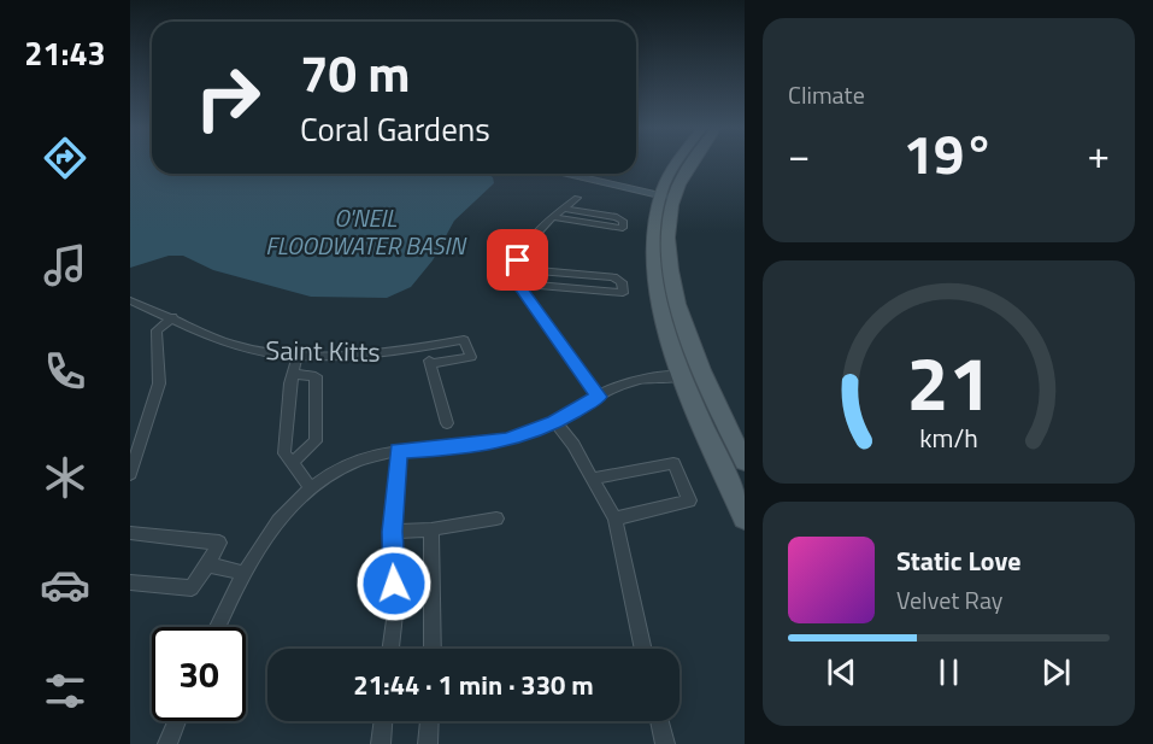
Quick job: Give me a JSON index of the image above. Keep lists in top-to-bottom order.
{
  "streets": {
    "street": ["Saint Kitts"]
  },
  "water": ["O'NEIL FLOODWATER BASIN"],
  "page": {
    "tabs": "21:43",
    "tile": "Climate",
    "turn": ["70 m", "Coral Gardens"],
    "heat": ["−", "19°", "+"],
    "song": ["Static Love", "Velvet Ray"],
    "limit": "30",
    "trip": "21:44 · 1 min · 330 m",
    "gauge": ["21", "km/h"]
  }
}
